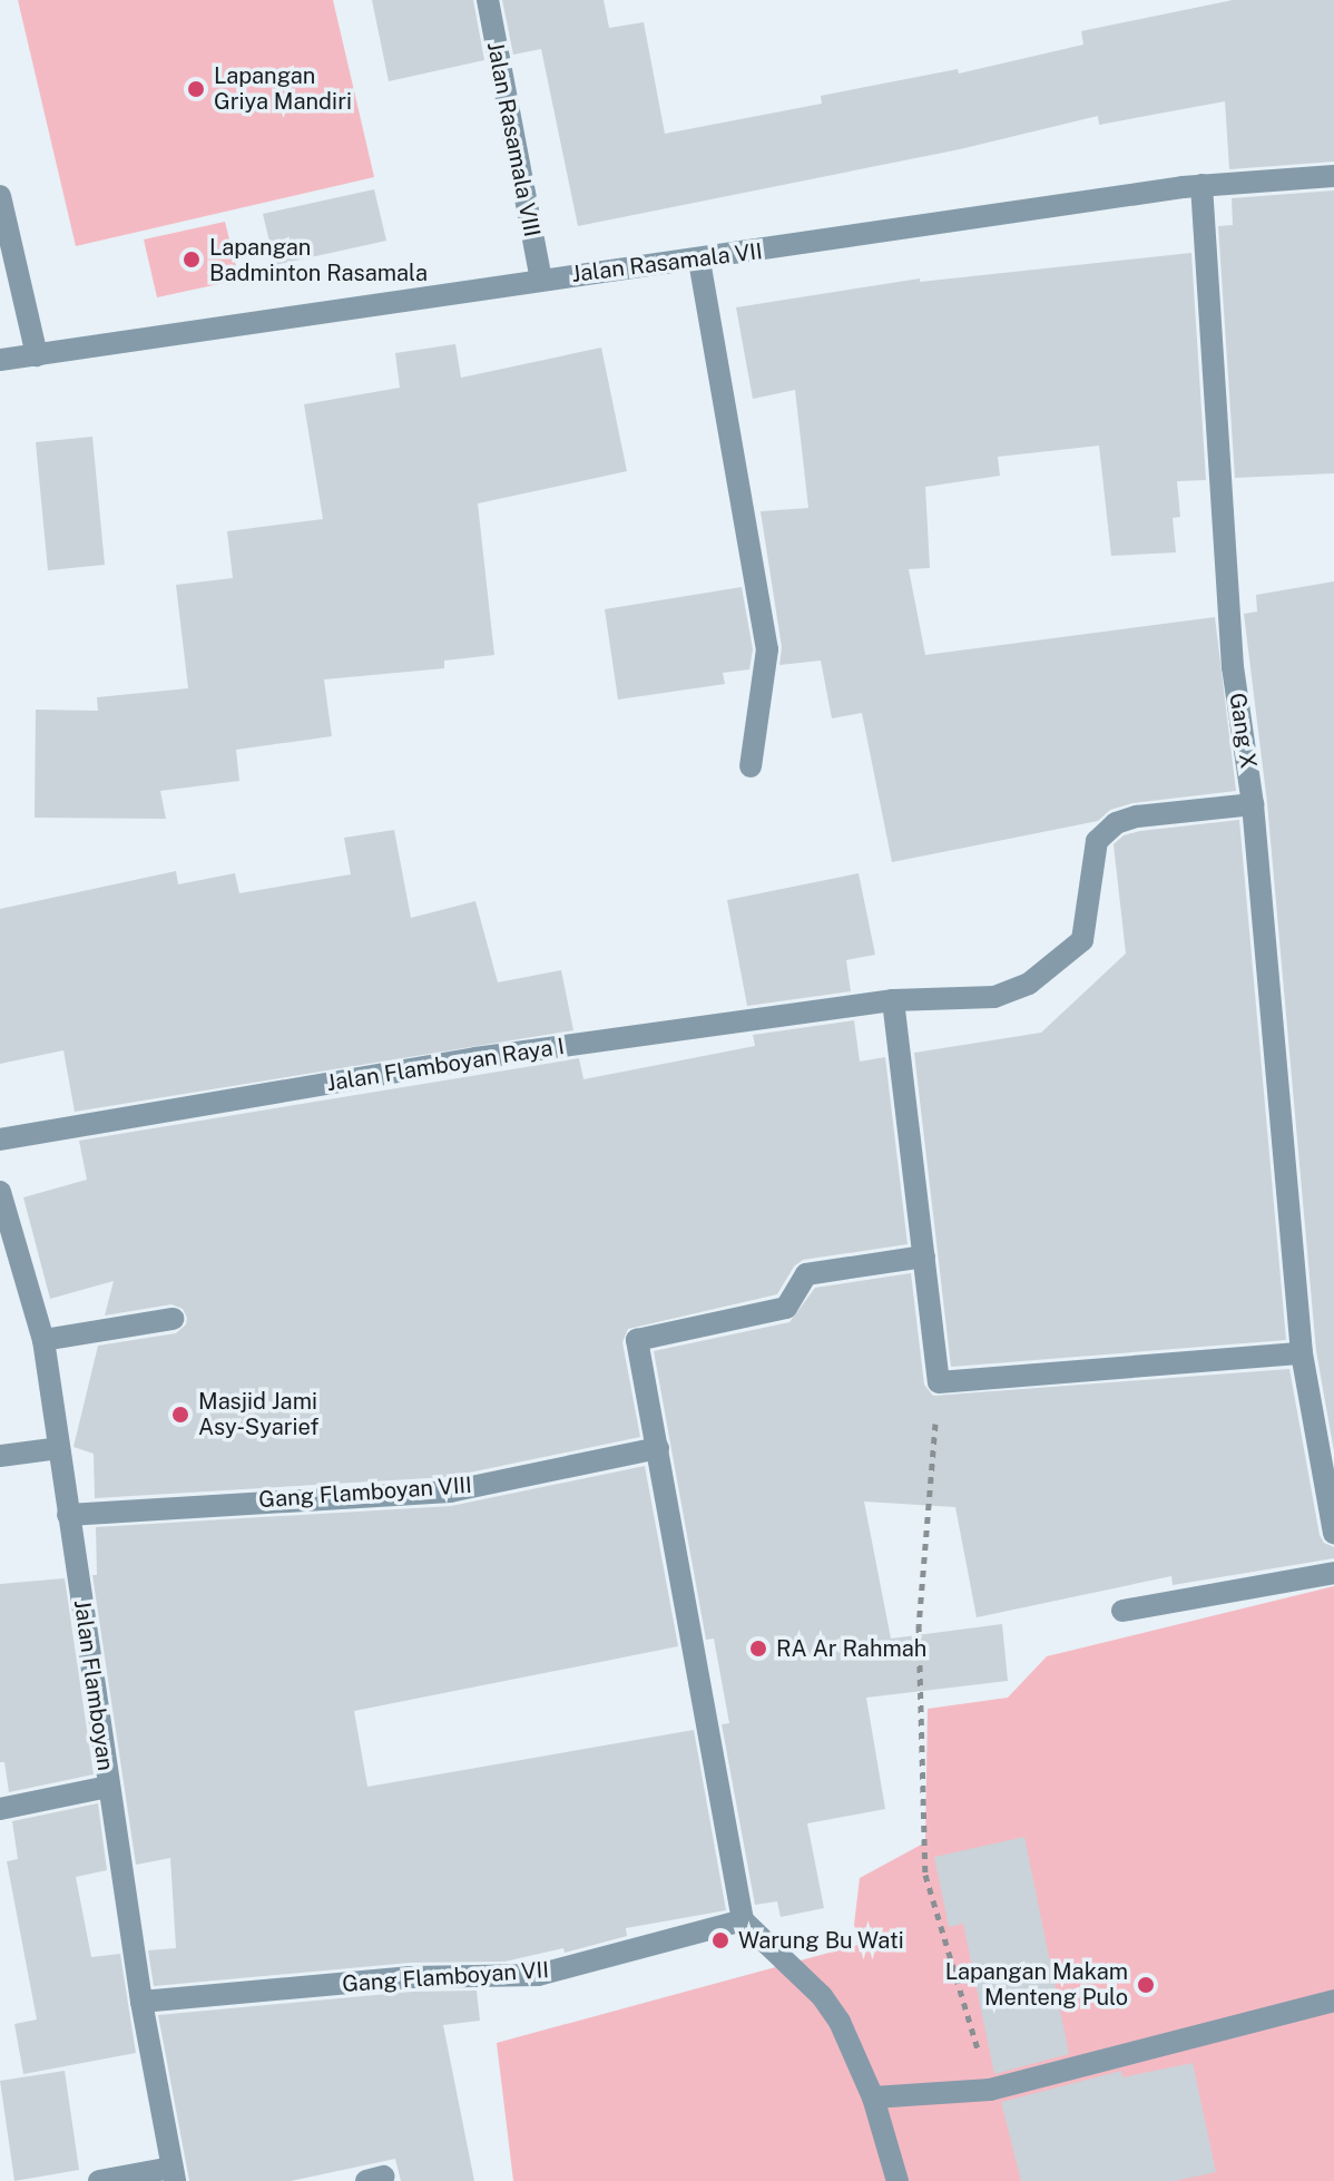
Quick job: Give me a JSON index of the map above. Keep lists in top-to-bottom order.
{
  "streets": {
    "street": [
      "Jalan Rasamala VIII",
      "Jalan Rasamala VII",
      "Gang X",
      "Jalan Flamboyan Raya I",
      "Gang Flamboyan VIII",
      "Jalan Flamboyan",
      "Gang Flamboyan VII"
    ]
  },
  "crossings": [
    ["Jalan Rasamala VIII", "Jalan Rasamala VII"],
    ["Jalan Rasamala VII", "Gang X"],
    ["Gang Flamboyan VIII", "Jalan Flamboyan"],
    ["Jalan Flamboyan", "Gang Flamboyan VII"]
  ],
  "places": [
    "Lapangan Griya Mandiri",
    "Lapangan Badminton Rasamala",
    "Masjid Jami Asy-Syarief",
    "RA Ar Rahmah",
    "Warung Bu Wati",
    "Lapangan Makam Menteng Pulo"
  ]
}
